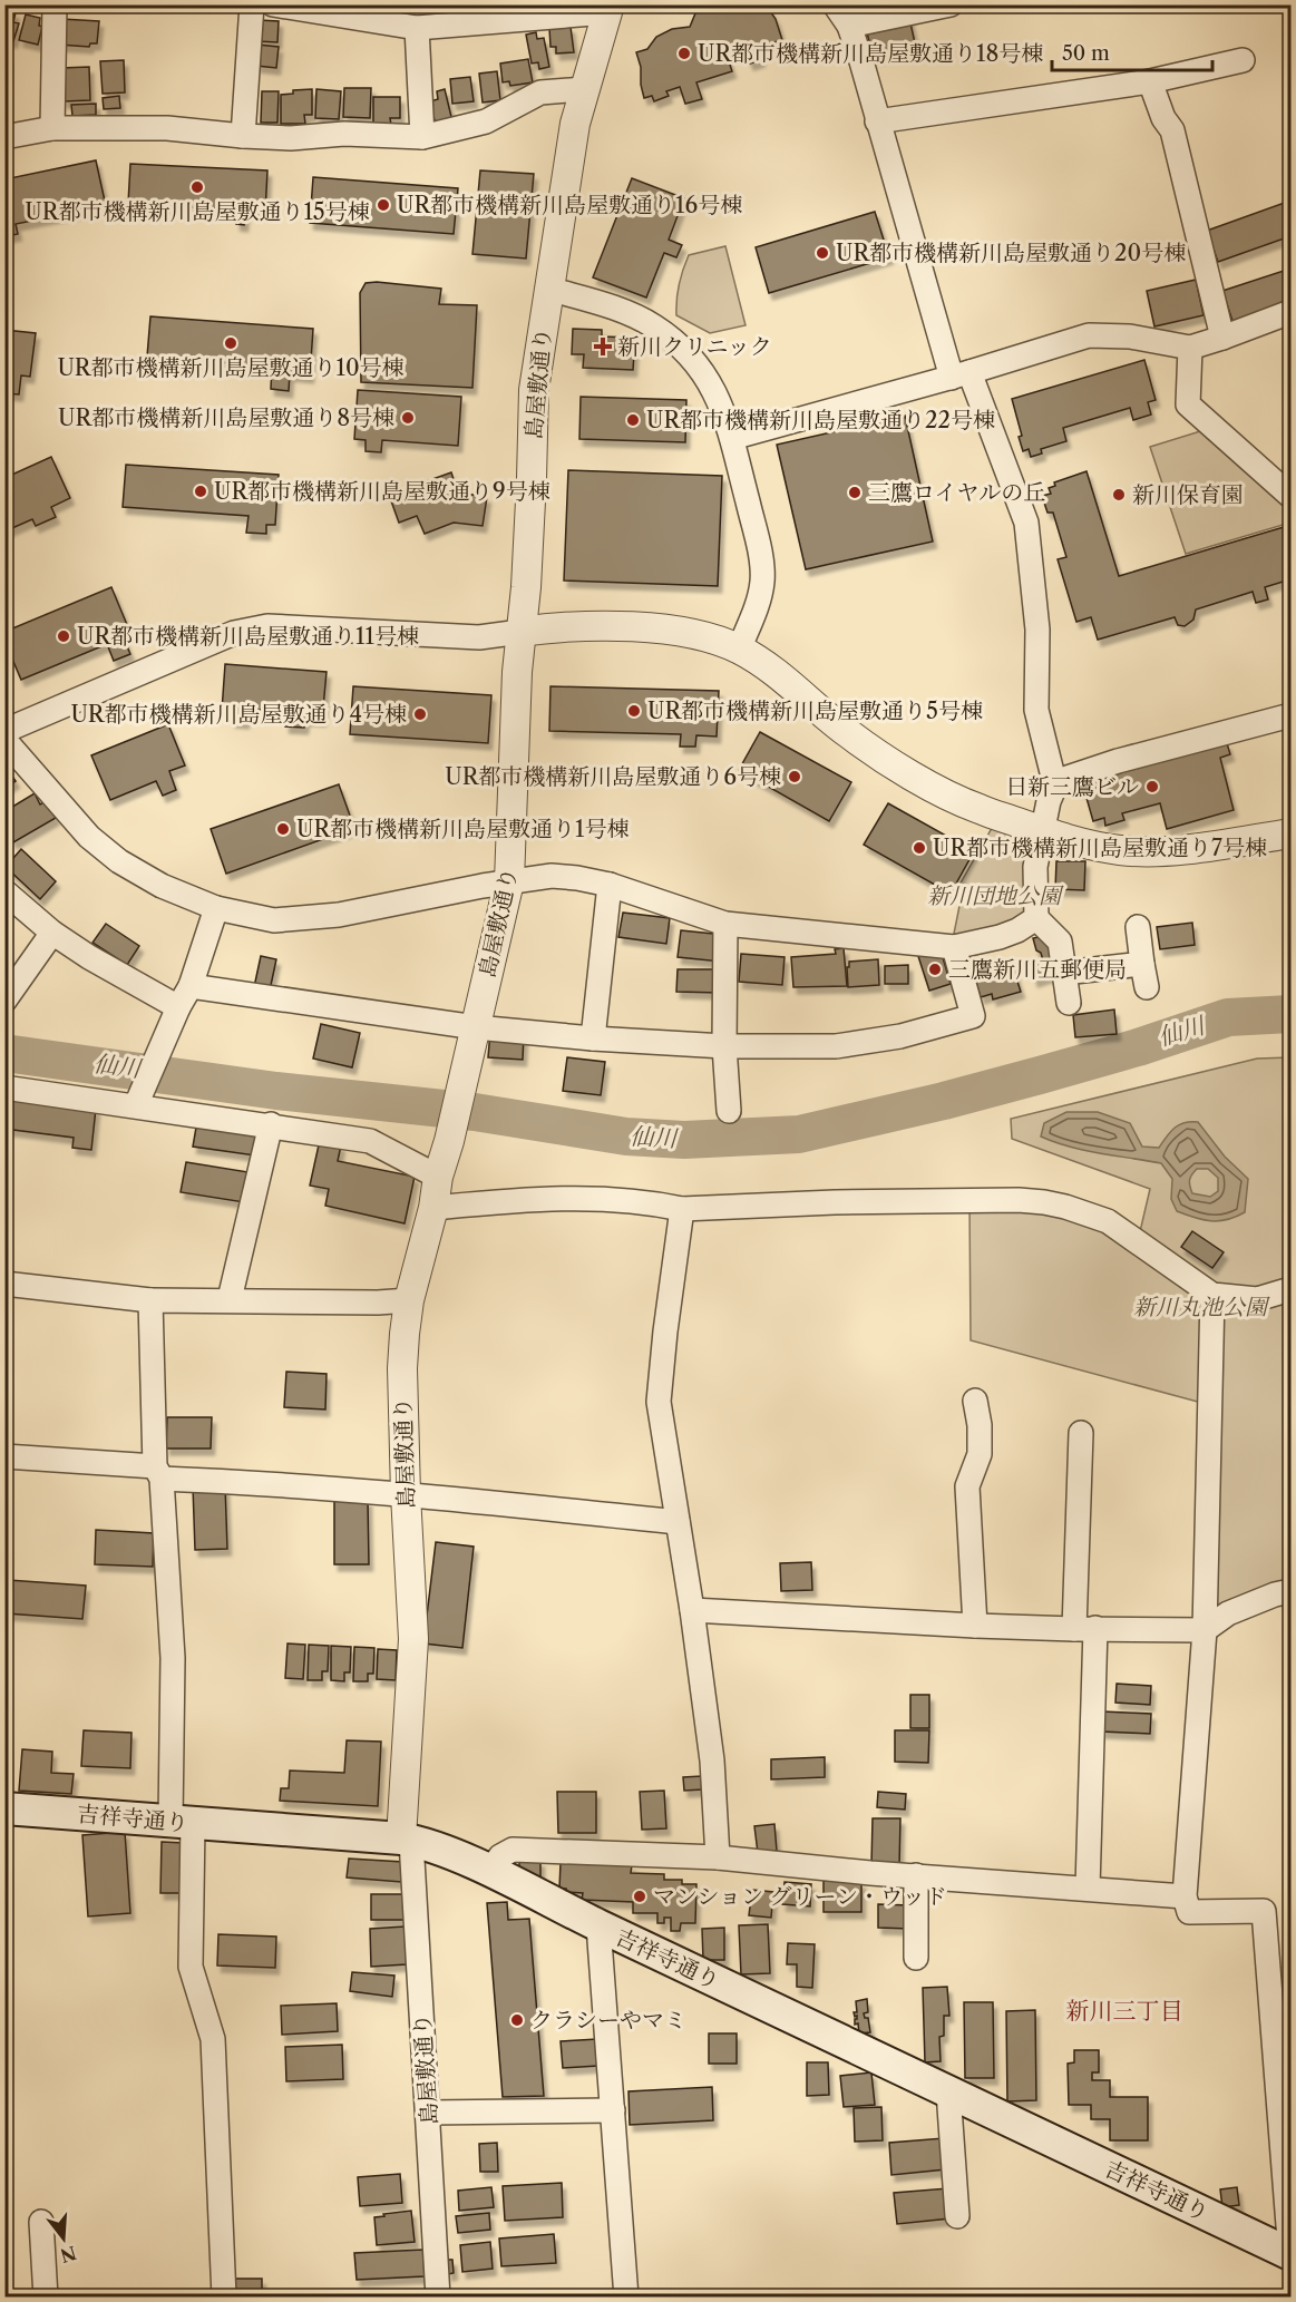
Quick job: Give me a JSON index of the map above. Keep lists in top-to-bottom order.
{
  "streets": {
    "main road": ["吉祥寺通り"],
    "street": ["島屋敷通り"]
  },
  "crossings": [
    ["島屋敷通り", "吉祥寺通り"]
  ],
  "districts": ["新川三丁目"],
  "water": ["仙川"],
  "parks": ["新川団地公園", "新川丸池公園"],
  "places": {
    "other": [
      "UR都市機構新川島屋敷通り18号棟",
      "UR都市機構新川島屋敷通り15号棟",
      "UR都市機構新川島屋敷通り16号棟",
      "UR都市機構新川島屋敷通り20号棟",
      "UR都市機構新川島屋敷通り10号棟",
      "UR都市機構新川島屋敷通り8号棟",
      "UR都市機構新川島屋敷通り22号棟",
      "UR都市機構新川島屋敷通り9号棟",
      "三鷹ロイヤルの丘",
      "新川保育園",
      "UR都市機構新川島屋敷通り11号棟",
      "UR都市機構新川島屋敷通り5号棟",
      "UR都市機構新川島屋敷通り4号棟",
      "UR都市機構新川島屋敷通り6号棟",
      "日新三鷹ビル",
      "UR都市機構新川島屋敷通り1号棟",
      "UR都市機構新川島屋敷通り7号棟",
      "三鷹新川五郵便局",
      "マンション グリーン・ウッド",
      "クラシーやマミ"
    ],
    "health": ["新川クリニック"]
  },
  "scale_bar": "50 m",
  "north": "bottom"
}
